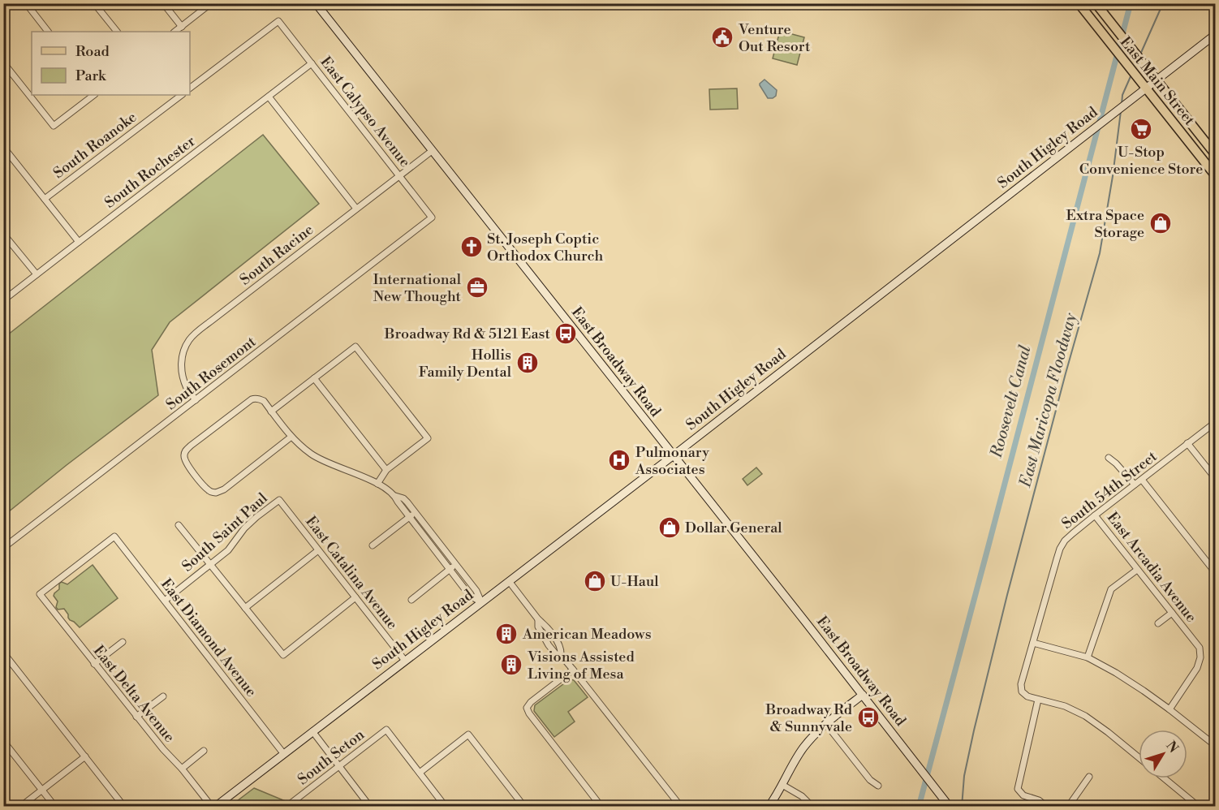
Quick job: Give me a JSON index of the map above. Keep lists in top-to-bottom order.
{
  "streets": {
    "main road": ["East Main Street", "South Higley Road", "East Broadway Road"],
    "street": [
      "East Calypso Avenue",
      "South Roanoke",
      "South Rochester",
      "South Racine",
      "South Rosemont",
      "South 54th Street",
      "South Saint Paul",
      "East Arcadia Avenue",
      "East Catalina Avenue",
      "East Diamond Avenue",
      "East Delta Avenue",
      "South Seton"
    ]
  },
  "crossings": [
    ["East Main Street", "South Higley Road"],
    ["East Calypso Avenue", "South Rochester"],
    ["East Calypso Avenue", "South Racine"],
    ["East Calypso Avenue", "South Rosemont"],
    ["South Higley Road", "East Broadway Road"],
    ["South Higley Road", "East Catalina Avenue"],
    ["South Higley Road", "East Diamond Avenue"],
    ["South Higley Road", "East Delta Avenue"],
    ["South Racine", "East Broadway Road"],
    ["South Racine", "South Rosemont"],
    ["South 54th Street", "East Arcadia Avenue"],
    ["South Saint Paul", "East Catalina Avenue"],
    ["South Saint Paul", "East Diamond Avenue"],
    ["East Diamond Avenue", "East Delta Avenue"]
  ],
  "water": ["East Maricopa Floodway", "Roosevelt Canal"],
  "places": {
    "public building": ["Venture Out Resort"],
    "supermarket": ["U-Stop Convenience Store"],
    "shop": ["Extra Space Storage", "Dollar General", "U-Haul"],
    "church": ["St. Joseph Coptic Orthodox Church"],
    "office": ["International New Thought"],
    "bus stop": ["Broadway Rd & 5121 East", "Broadway Rd & Sunnyvale"],
    "building": ["Hollis Family Dental", "American Meadows", "Visions Assisted Living of Mesa"],
    "hospital": ["Pulmonary Associates"]
  },
  "legend": ["Road", "Park"],
  "north": "top right"
}
